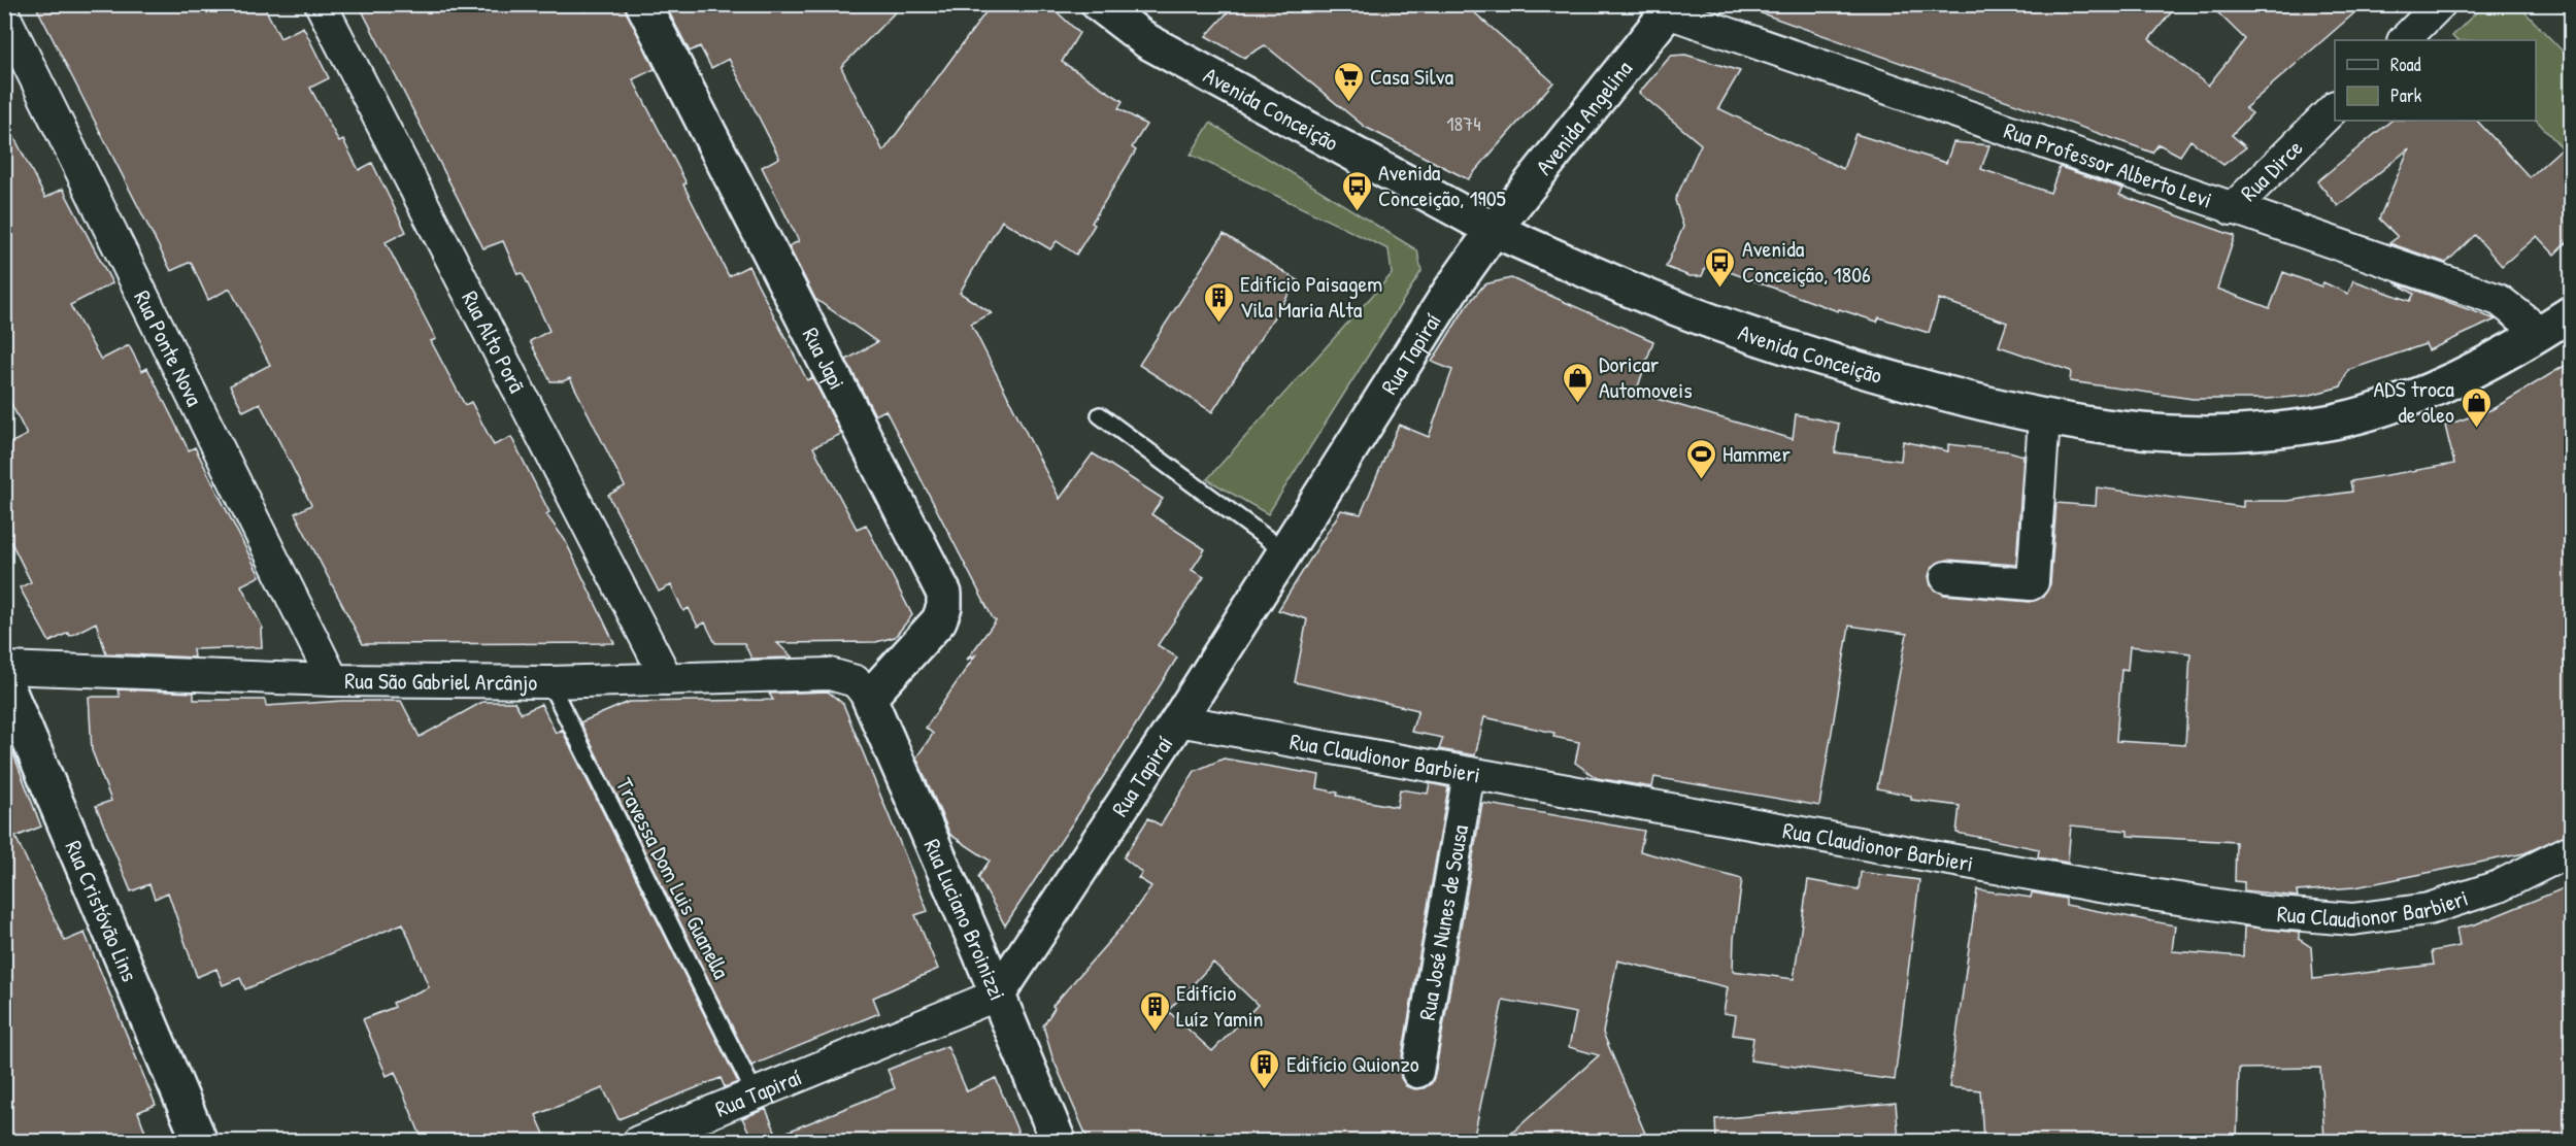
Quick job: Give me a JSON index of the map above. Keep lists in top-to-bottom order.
{
  "streets": {
    "street": [
      "Avenida Conceição",
      "Avenida Angelina",
      "Rua Professor Alberto Levi",
      "Rua Dirce",
      "Rua Alto Porã",
      "Rua Ponte Nova",
      "Rua Tapiraí",
      "Rua Japi",
      "Rua São Gabriel Arcânjo",
      "Rua Claudionor Barbieri",
      "Rua Cristóvão Lins",
      "Rua Luciano Broinizzi",
      "Rua José Nunes de Sousa"
    ],
    "lane": ["Travessa Dom Luis Guanella"]
  },
  "crossings": [
    ["Avenida Conceição", "Avenida Angelina"],
    ["Avenida Conceição", "Rua Professor Alberto Levi"],
    ["Avenida Conceição", "Rua Tapiraí"],
    ["Avenida Angelina", "Rua Professor Alberto Levi"],
    ["Avenida Angelina", "Rua Tapiraí"],
    ["Rua Professor Alberto Levi", "Rua Dirce"],
    ["Rua Alto Porã", "Rua São Gabriel Arcânjo"],
    ["Rua Ponte Nova", "Rua São Gabriel Arcânjo"],
    ["Rua Tapiraí", "Rua Claudionor Barbieri"],
    ["Rua Tapiraí", "Travessa Dom Luis Guanella"],
    ["Rua Tapiraí", "Rua Luciano Broinizzi"],
    ["Rua Japi", "Rua São Gabriel Arcânjo"],
    ["Rua Japi", "Rua Luciano Broinizzi"],
    ["Rua São Gabriel Arcânjo", "Travessa Dom Luis Guanella"],
    ["Rua São Gabriel Arcânjo", "Rua Luciano Broinizzi"],
    ["Rua Claudionor Barbieri", "Rua José Nunes de Sousa"]
  ],
  "places": {
    "supermarket": ["Casa Silva"],
    "bus stop": ["Avenida Conceição, 1905", "Avenida Conceição, 1806"],
    "building": ["Edifício Paisagem Vila Maria Alta", "Edifício Luíz Yamin", "Edifício Quionzo"],
    "shop": ["Doricar Automoveis", "ADS troca de oleo"],
    "sports": ["Hammer"]
  },
  "house_numbers": ["1874"],
  "legend": ["Road", "Park"]
}
